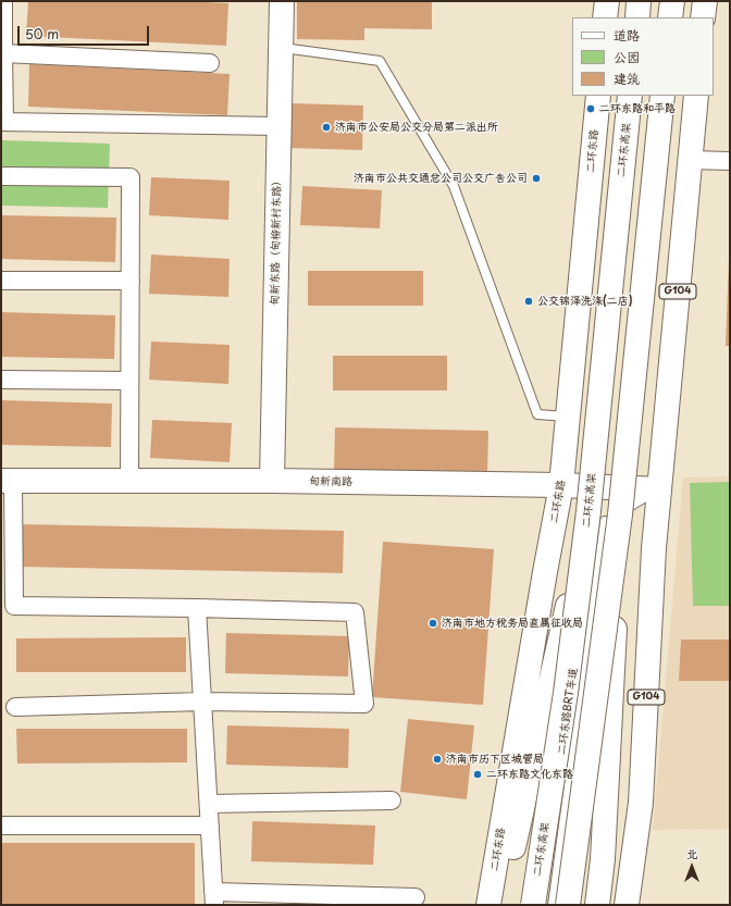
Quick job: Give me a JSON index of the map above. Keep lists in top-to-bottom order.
{
  "streets": {
    "main road": [
      "二环东高架",
      "二环东路",
      "甸新东路（甸柳新村东路）",
      "G104",
      "甸新南路"
    ],
    "lane": ["二环东路BRT车道"]
  },
  "crossings": [
    ["二环东高架", "二环东路"],
    ["二环东高架", "甸新南路"],
    ["二环东高架", "二环东路BRT车道"],
    ["二环东路", "甸新南路"],
    ["二环东路", "二环东路BRT车道"],
    ["甸新东路（甸柳新村东路）", "甸新南路"],
    ["G104", "甸新南路"],
    ["甸新南路", "二环东路BRT车道"]
  ],
  "places": [
    "二环东路和平路",
    "济南市公安局公交分局第二派出所",
    "济南市公共交通总公司公交广告公司",
    "公交锦泽洗涤(二店)",
    "济南市地方税务局直属征收局",
    "济南市历下区城管局",
    "二环东路文化东路"
  ],
  "legend": ["道路", "公园", "建筑"],
  "scale_bar": "50 m",
  "north": "top"
}
